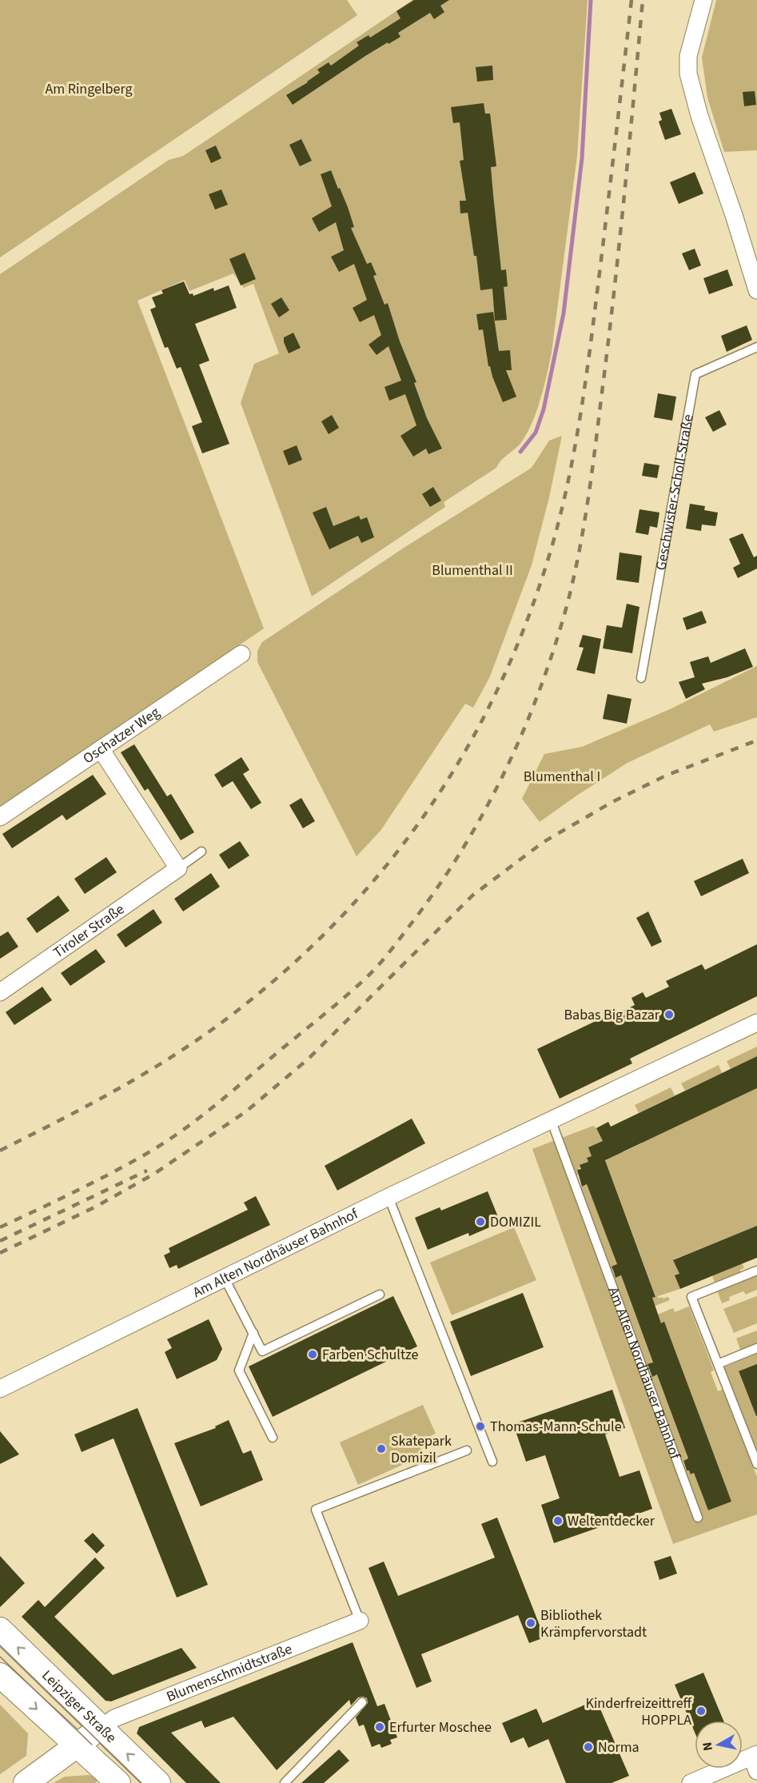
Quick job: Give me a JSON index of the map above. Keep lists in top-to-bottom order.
{
  "streets": {
    "main road": ["Leipziger Straße"],
    "street": [
      "Oschatzer Weg",
      "Tiroler Straße",
      "Am Alten Nordhäuser Bahnhof",
      "Blumenschmidtstraße"
    ],
    "lane": ["Geschwister-Scholl-Straße"]
  },
  "crossings": [
    ["Blumenschmidtstraße", "Leipziger Straße"]
  ],
  "parks": ["Am Ringelberg", "Blumenthal II", "Blumenthal I"],
  "places": [
    "Babas Big Bazar",
    "DOMIZIL",
    "Farben Schultze",
    "Thomas-Mann-Schule",
    "Skatepark Domizil",
    "Weltentdecker",
    "Bibliothek Krämpfervorstadt",
    "Kinderfreizeittreff HOPPLA",
    "Erfurter Moschee",
    "Norma"
  ],
  "north": "left"
}
